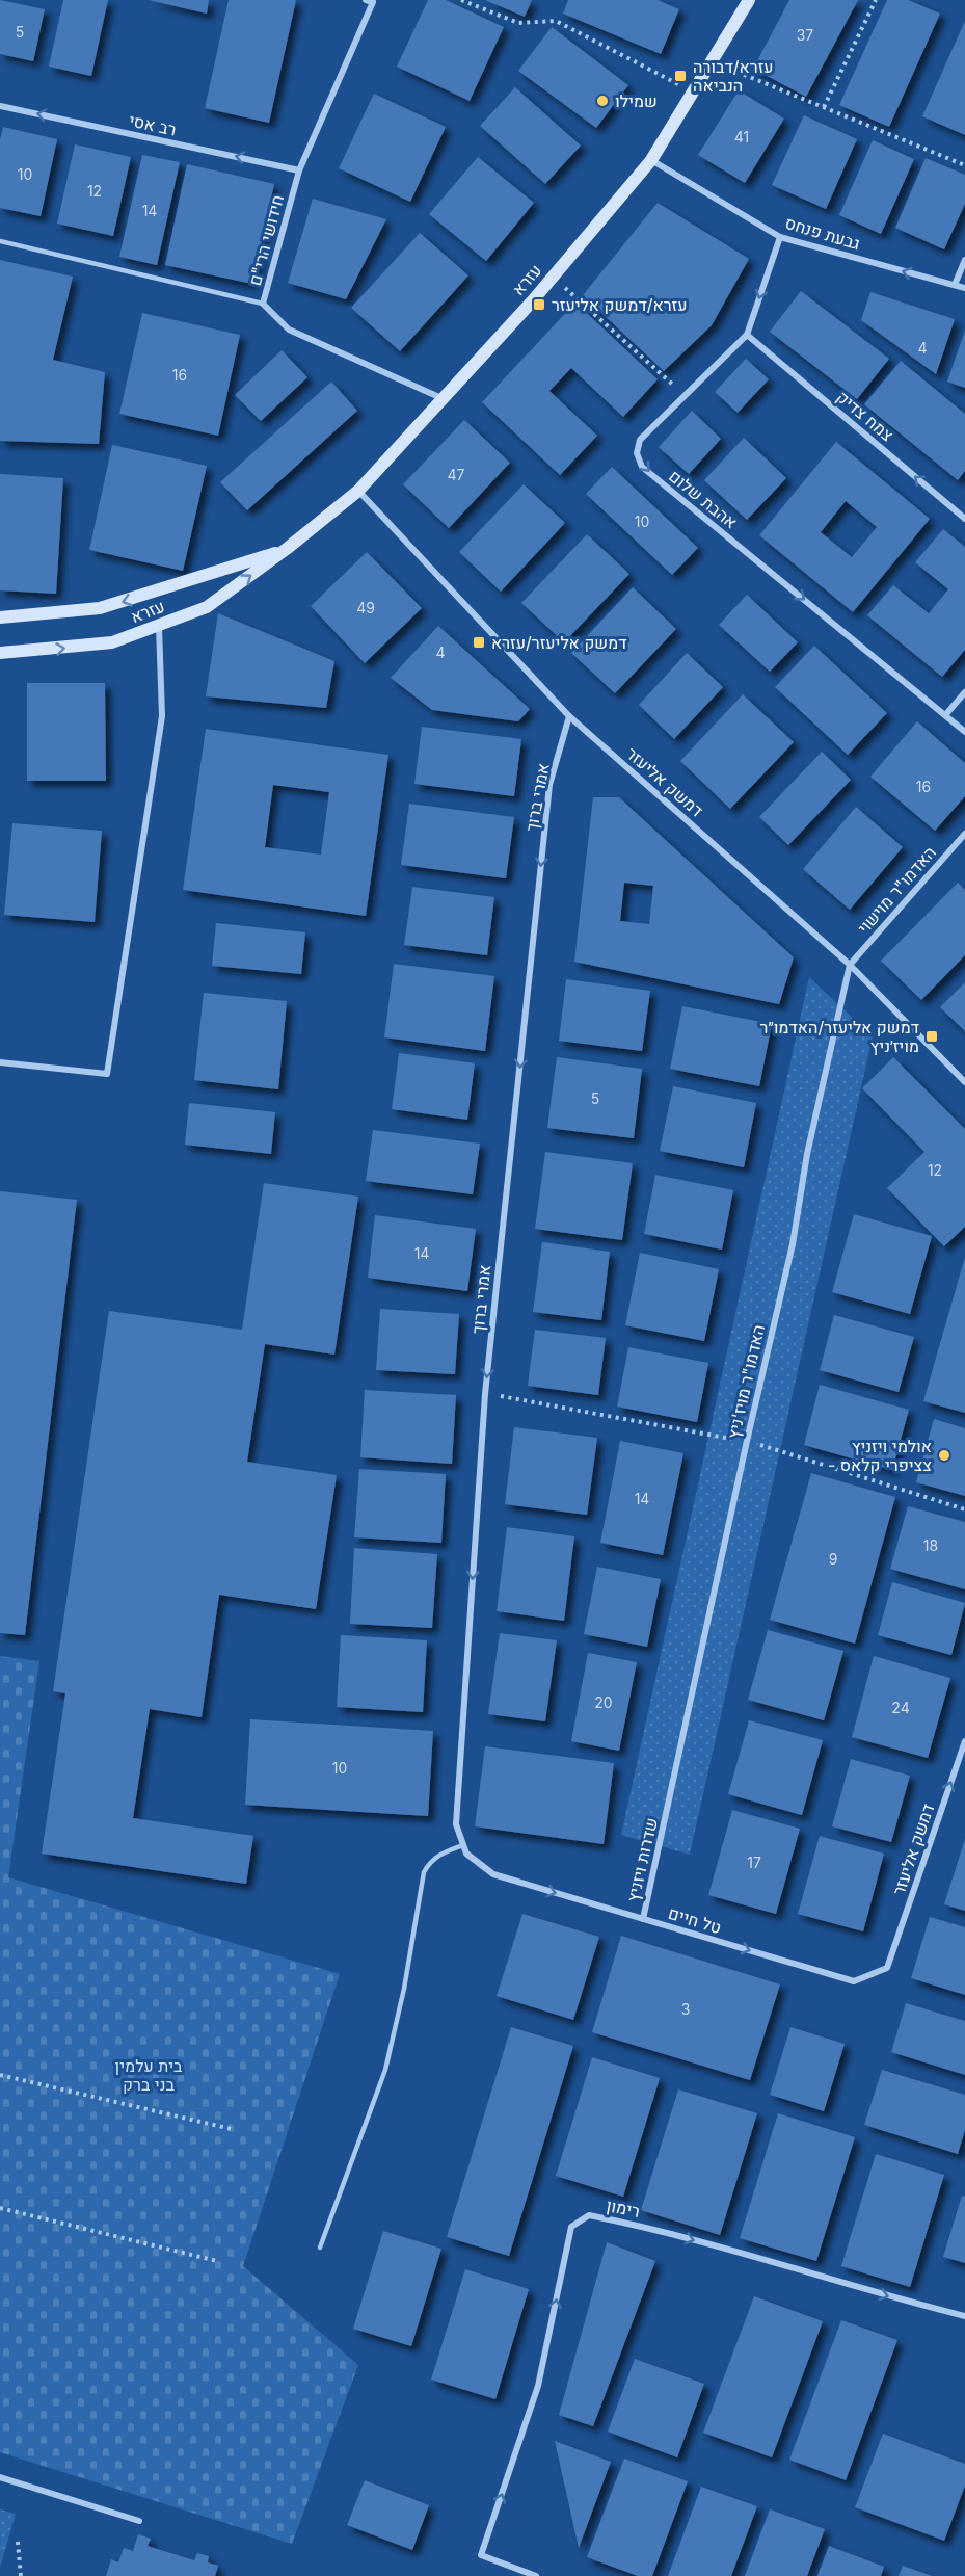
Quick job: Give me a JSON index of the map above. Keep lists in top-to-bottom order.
{
  "streets": {
    "street": [
      "רב אסי",
      "גבעת פנחס",
      "חידושי הרי\"ם",
      "עזרא",
      "צמח צדיק",
      "אהבת שלום",
      "דמשק אליעזר",
      "אמרי ברוך",
      "האדמו\"ר מוישוי",
      "האדמו\"ר מויז'ניץ",
      "שדרות ויזניץ",
      "טל חיים",
      "רימון"
    ]
  },
  "crossings": [
    ["רב אסי", "חידושי הרי\"ם"],
    ["גבעת פנחס", "עזרא"],
    ["גבעת פנחס", "אהבת שלום"],
    ["חידושי הרי\"ם", "עזרא"],
    ["עזרא", "דמשק אליעזר"],
    ["צמח צדיק", "אהבת שלום"],
    ["דמשק אליעזר", "אמרי ברוך"],
    ["דמשק אליעזר", "האדמו\"ר מוישוי"],
    ["דמשק אליעזר", "האדמו\"ר מויז'ניץ"],
    ["דמשק אליעזר", "טל חיים"],
    ["אמרי ברוך", "טל חיים"],
    ["האדמו\"ר מוישוי", "האדמו\"ר מויז'ניץ"],
    ["האדמו\"ר מויז'ניץ", "שדרות ויזניץ"],
    ["שדרות ויזניץ", "טל חיים"]
  ],
  "one_way": [
    "רב אסי",
    "גבעת פנחס",
    "צמח צדיק",
    "אהבת שלום",
    "אמרי ברוך",
    "טל חיים"
  ],
  "parks": ["בית עלמין בני ברק"],
  "places": {
    "transit": [
      "עזרא/דבורה הנביאה",
      "עזרא/דמשק אליעזר",
      "דמשק אליעזר/עזרא",
      "דמשק אליעזר/האדמו״ר מויז׳ניץ"
    ],
    "other": ["שמילו", "אולמי ויזניץ - צציפרי קלאס"]
  },
  "house_numbers": [
    "5",
    "37",
    "41",
    "10",
    "12",
    "14",
    "4",
    "16",
    "47",
    "10",
    "49",
    "4",
    "16",
    "5",
    "12",
    "14",
    "14",
    "18",
    "9",
    "20",
    "24",
    "10",
    "17",
    "3"
  ]
}
